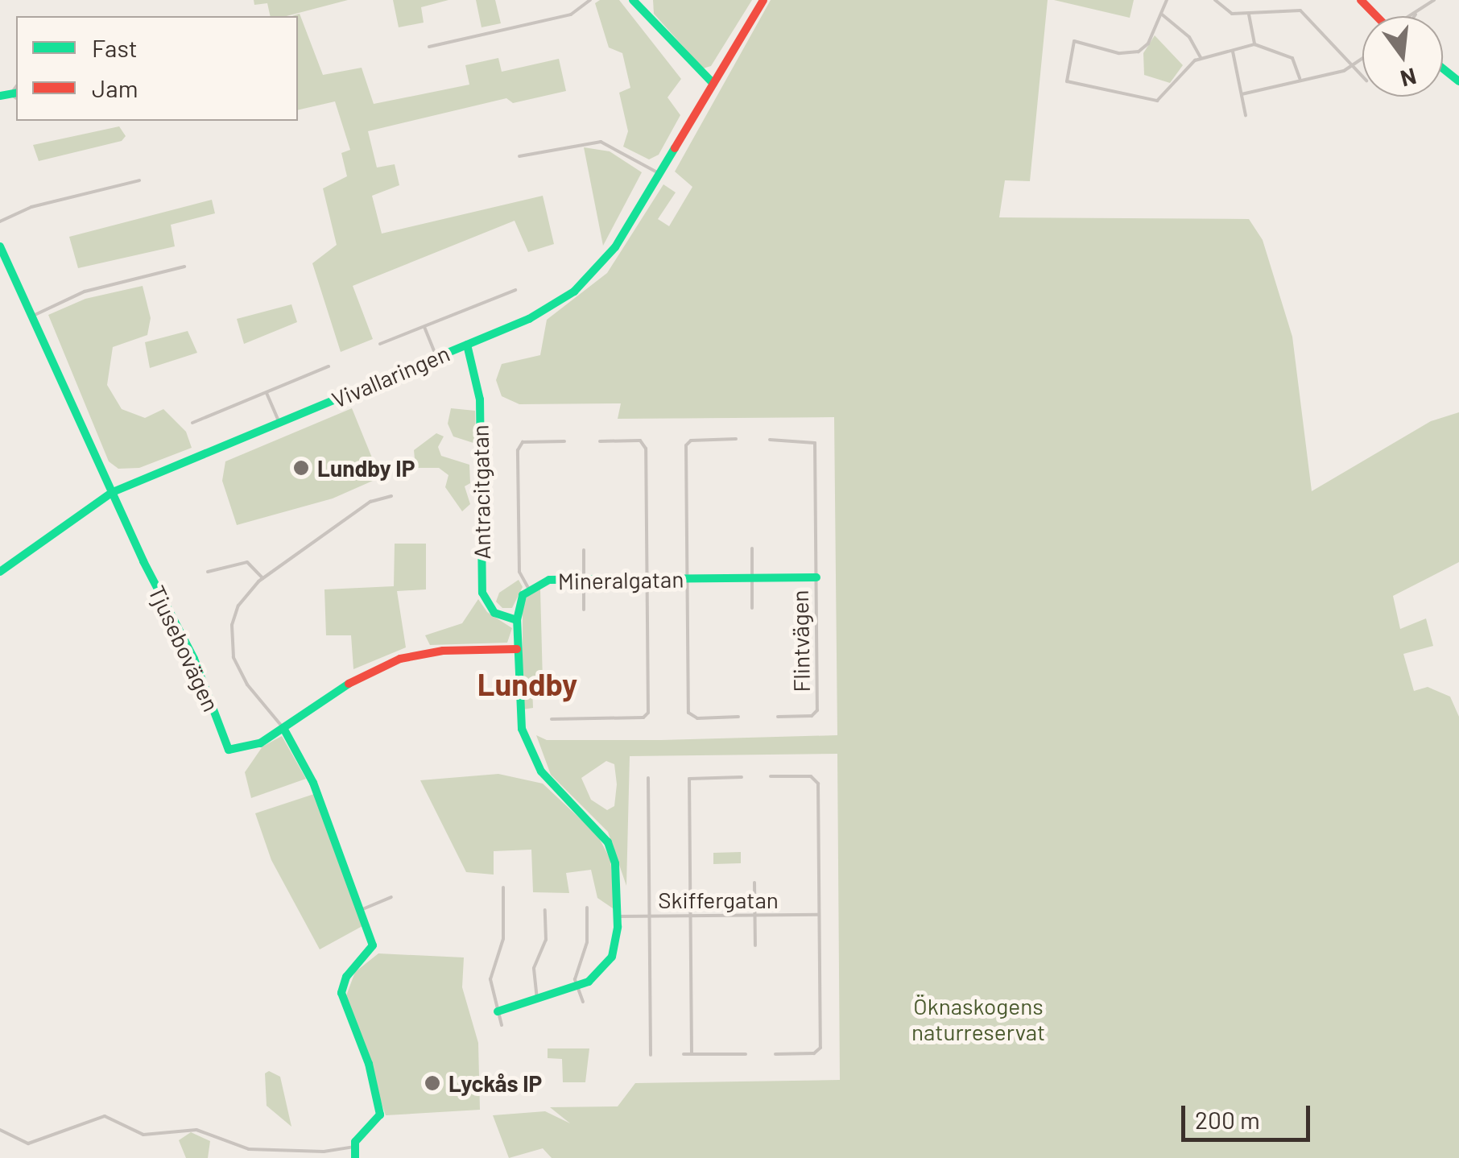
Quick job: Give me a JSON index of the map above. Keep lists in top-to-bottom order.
{
  "streets": {
    "street": [
      "Vivallaringen",
      "Antracitgatan",
      "Mineralgatan",
      "Flintvägen",
      "Tjusebovägen",
      "Skiffergatan"
    ]
  },
  "crossings": [
    ["Vivallaringen", "Antracitgatan"],
    ["Vivallaringen", "Tjusebovägen"],
    ["Antracitgatan", "Mineralgatan"],
    ["Mineralgatan", "Flintvägen"],
    ["Mineralgatan", "Skiffergatan"]
  ],
  "districts": ["Lundby"],
  "parks": ["Öknaskogens naturreservat"],
  "places": ["Lundby IP", "Lyckås IP"],
  "legend": ["Fast", "Jam"],
  "scale_bar": "200 m",
  "north": "bottom"
}
